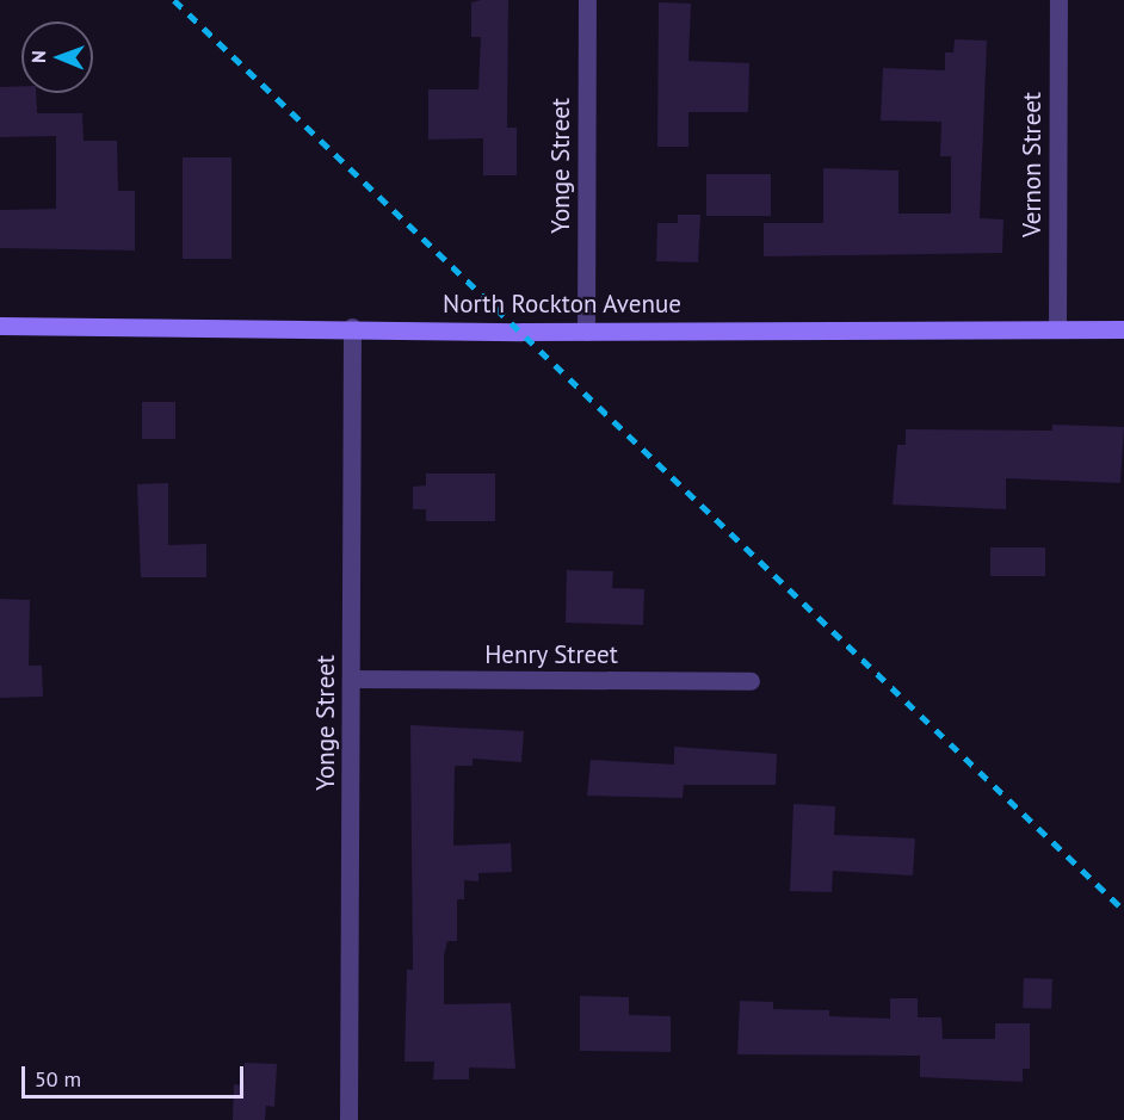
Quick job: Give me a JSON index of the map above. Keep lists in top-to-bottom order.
{
  "streets": {
    "main road": ["North Rockton Avenue"],
    "street": ["Vernon Street", "Yonge Street", "Henry Street"]
  },
  "crossings": [
    ["Vernon Street", "North Rockton Avenue"],
    ["Yonge Street", "North Rockton Avenue"],
    ["Yonge Street", "Henry Street"]
  ],
  "scale_bar": "50 m",
  "north": "left"
}
